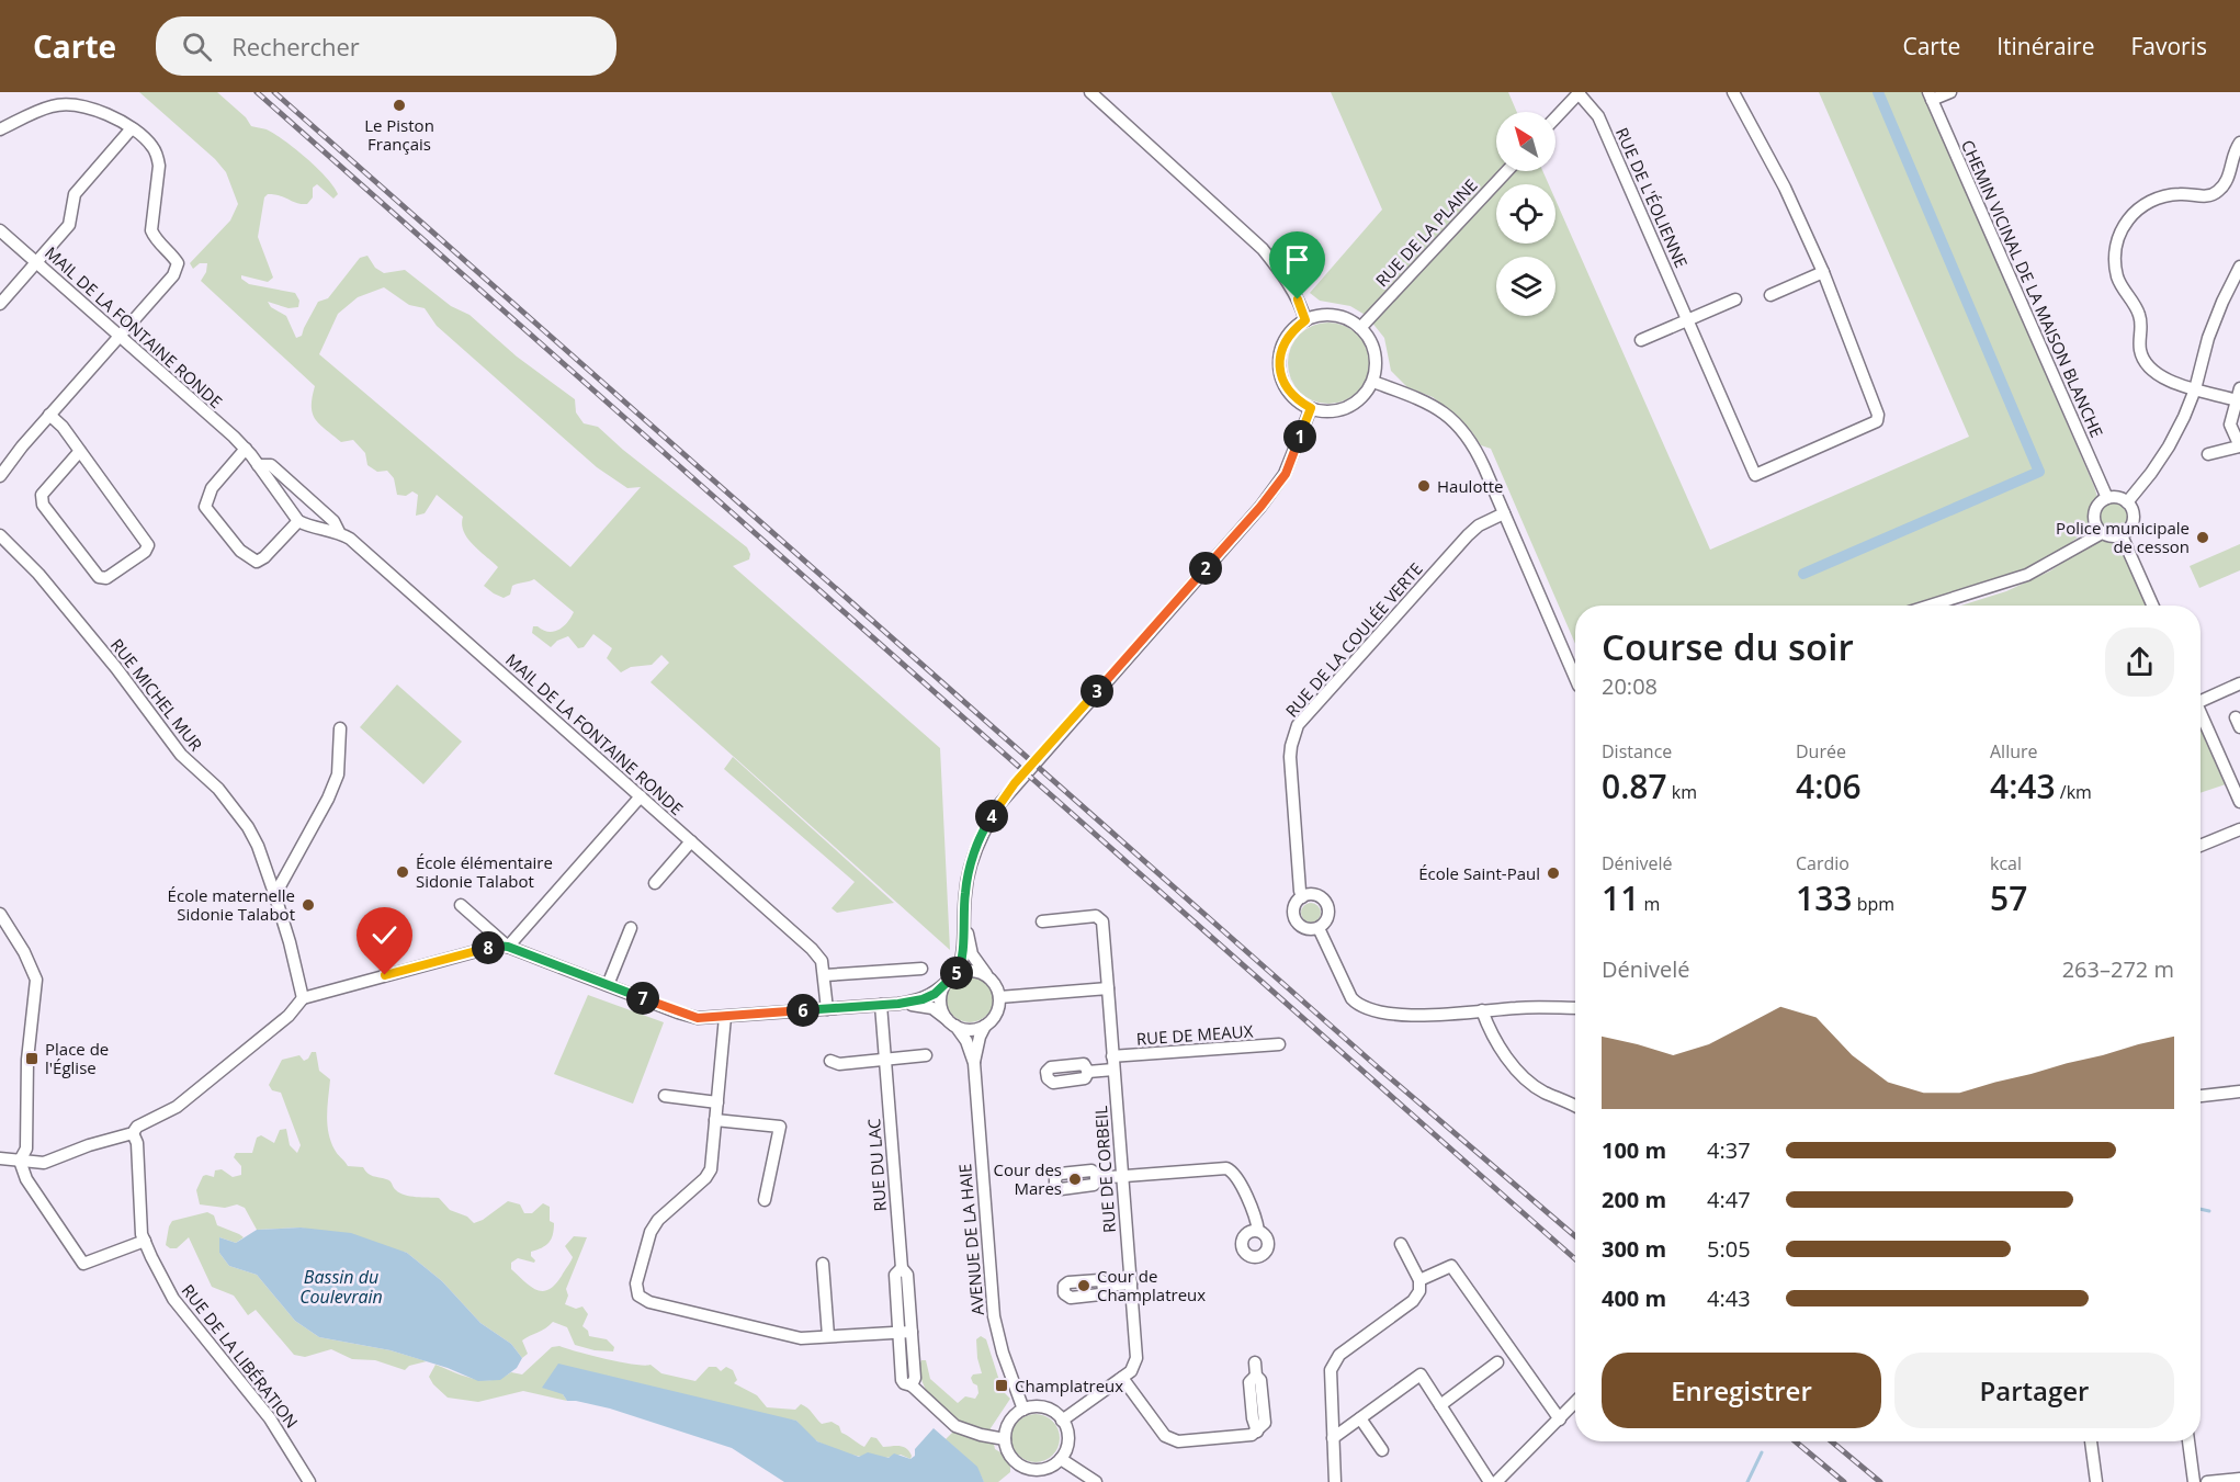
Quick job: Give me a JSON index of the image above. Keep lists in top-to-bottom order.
{
  "streets": {
    "street": [
      "RUE DE L'ÉOLIENNE",
      "RUE DE LA PLAINE",
      "CHEMIN VICINAL DE LA MAISON BLANCHE",
      "MAIL DE LA FONTAINE RONDE",
      "RUE DE LA COULÉE VERTE",
      "RUE MICHEL MUR",
      "RUE DE MEAUX",
      "RUE DU LAC",
      "RUE DE CORBEIL",
      "AVENUE DE LA HAIE",
      "RUE DE LA LIBÉRATION"
    ]
  },
  "crossings": [
    ["RUE DE MEAUX", "RUE DE CORBEIL"],
    ["RUE DU LAC", "RUE DE CORBEIL"],
    ["RUE DU LAC", "AVENUE DE LA HAIE"],
    ["RUE DE CORBEIL", "AVENUE DE LA HAIE"]
  ],
  "water": ["Bassin du Coulevrain"],
  "places": {
    "other": [
      "Le Piston Français",
      "Haulotte",
      "Police municipale de cesson",
      "École élémentaire Sidonie Talabot",
      "École Saint-Paul",
      "École maternelle Sidonie Talabot",
      "Cour des Mares",
      "Cour de Champlatreux"
    ],
    "transit": ["Place de l'Église", "Champlatreux"]
  },
  "north": "top left",
  "page": {
    "header": "Carte",
    "search": "Rechercher",
    "nav": ["Carte", "Itinéraire", "Favoris"],
    "pins": [
      "1",
      "2",
      "3",
      "4",
      "8",
      "5",
      "7",
      "6"
    ],
    "heading": ["Course du soir", "20:08"],
    "stats": [
      ["Distance", "0.87 km"],
      ["Durée", "4:06"],
      ["Allure", "4:43 /km"],
      ["Dénivelé", "11 m"],
      ["Cardio", "133 bpm"],
      ["kcal", "57"]
    ],
    "chart": ["Dénivelé", "263–272 m"],
    "list": [
      {
        "name": "100 m",
        "note": "4:37"
      },
      {
        "name": "200 m",
        "note": "4:47"
      },
      {
        "name": "300 m",
        "note": "5:05"
      },
      {
        "name": "400 m",
        "note": "4:43"
      }
    ],
    "buttons": ["Enregistrer", "Partager"]
  }
}
